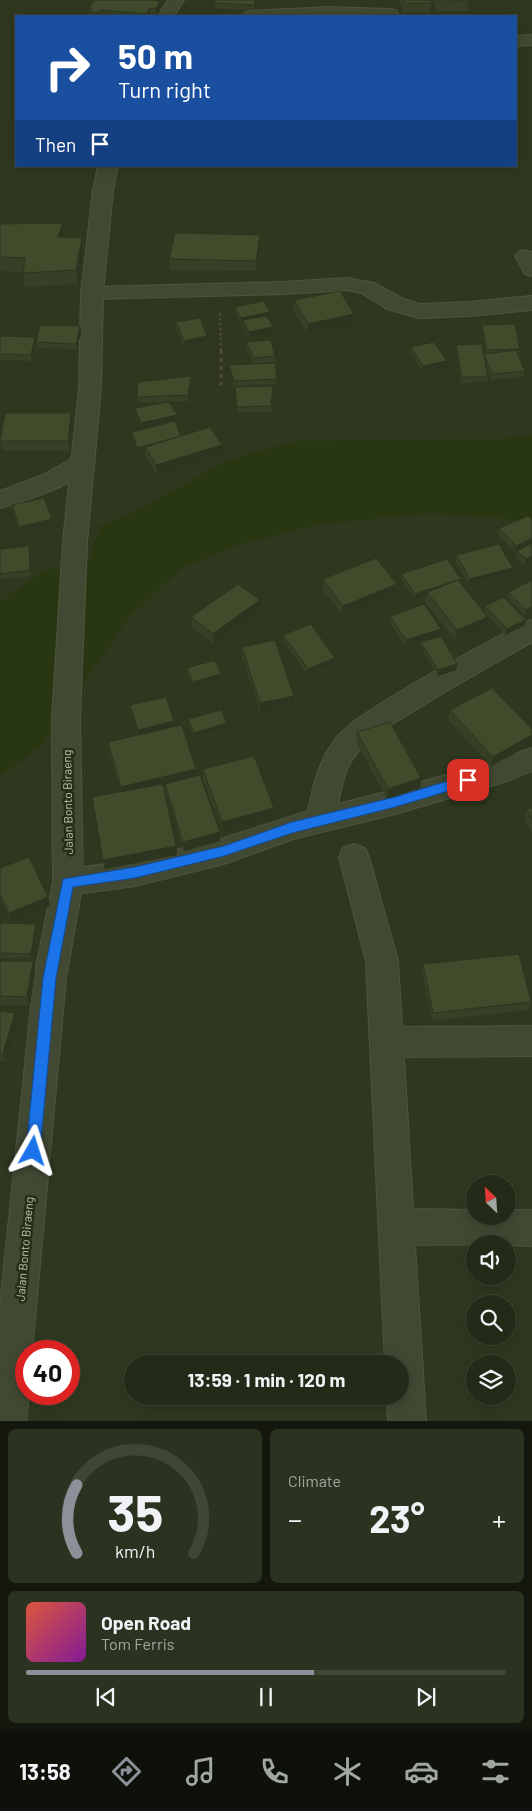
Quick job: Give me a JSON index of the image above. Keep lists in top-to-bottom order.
{
  "streets": {
    "street": ["Jalan Bonto Biraeng"]
  },
  "north": "top left",
  "page": {
    "turn": ["50 m", "Turn right"],
    "then": "Then",
    "limit": "40",
    "trip": "13:59 · 1 min · 120 m",
    "tile": "Climate",
    "heat": ["−", "23°", "+"],
    "song": ["Open Road", "Tom Ferris"],
    "tabs": "13:58",
    "gauge": ["35", "km/h"]
  }
}
